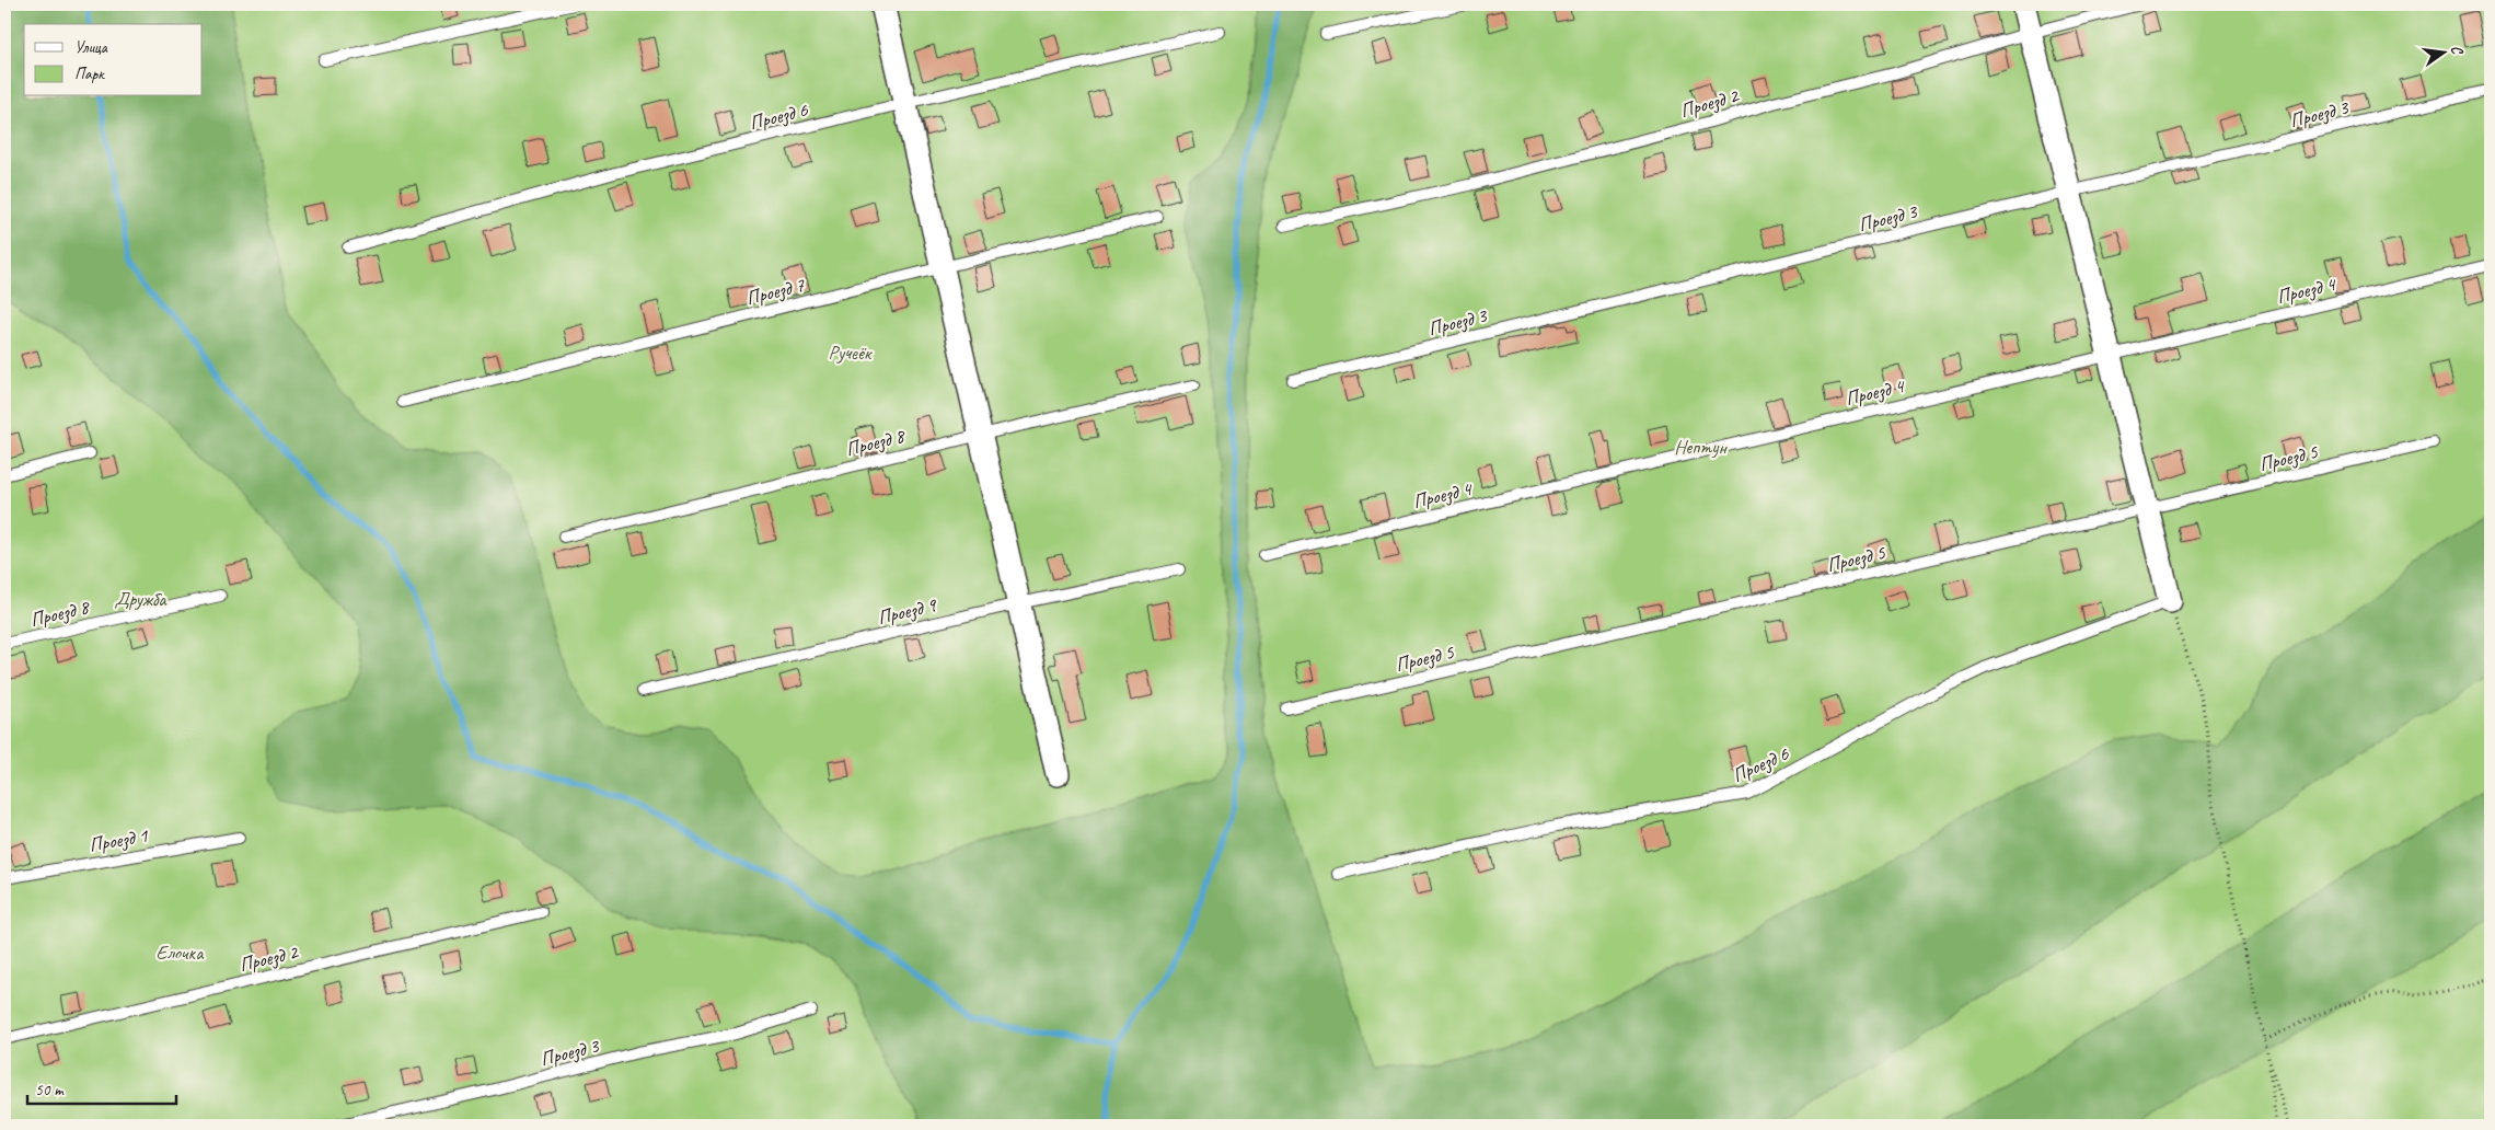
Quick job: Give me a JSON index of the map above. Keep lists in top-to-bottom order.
{
  "streets": {
    "lane": [
      "Проезд 2",
      "Проезд 3",
      "Проезд 6",
      "Проезд 4",
      "Проезд 7",
      "Проезд 8",
      "Проезд 5",
      "Проезд 9",
      "Проезд 1"
    ]
  },
  "parks": [
    "Ручеёк",
    "Нептун",
    "Дружба",
    "Елочка"
  ],
  "legend": ["Улица", "Парк"],
  "scale_bar": "50 m",
  "north": "right"
}
